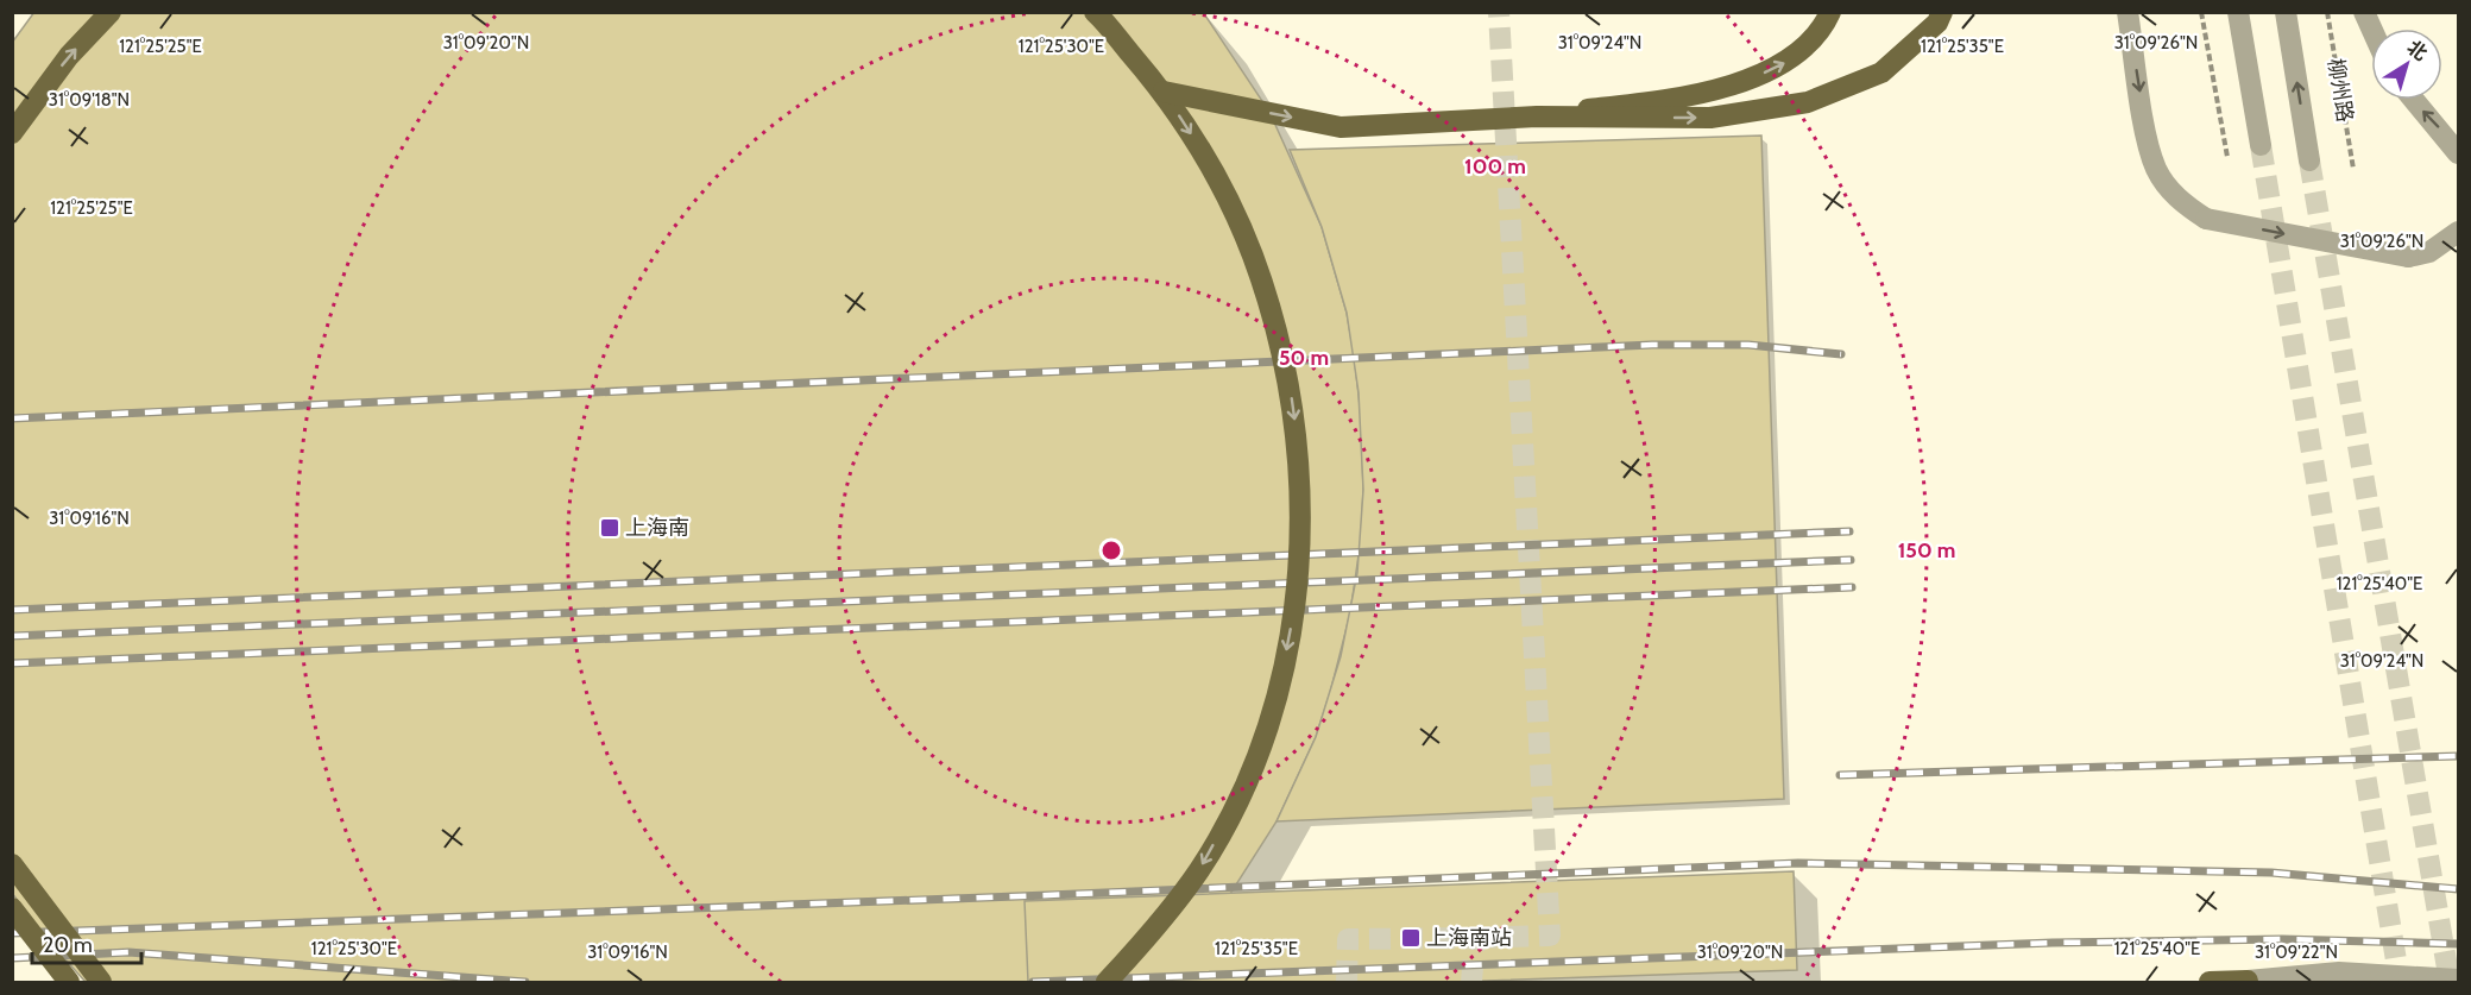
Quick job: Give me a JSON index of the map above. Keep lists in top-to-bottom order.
{
  "streets": {
    "street": ["柳州路"]
  },
  "places": {
    "transit": ["上海南", "上海南站"]
  },
  "scale_bar": "20 m",
  "north": "top right",
  "coordinates": [
    "31°09'26\"N",
    "31°09'20\"N",
    "31°09'24\"N",
    "121°25'25\"E",
    "121°25'30\"E",
    "121°25'35\"E",
    "31°09'18\"N",
    "31°09'16\"N",
    "121°25'40\"E",
    "31°09'22\"N"
  ],
  "rings": ["100 m", "50 m", "150 m"]
}
